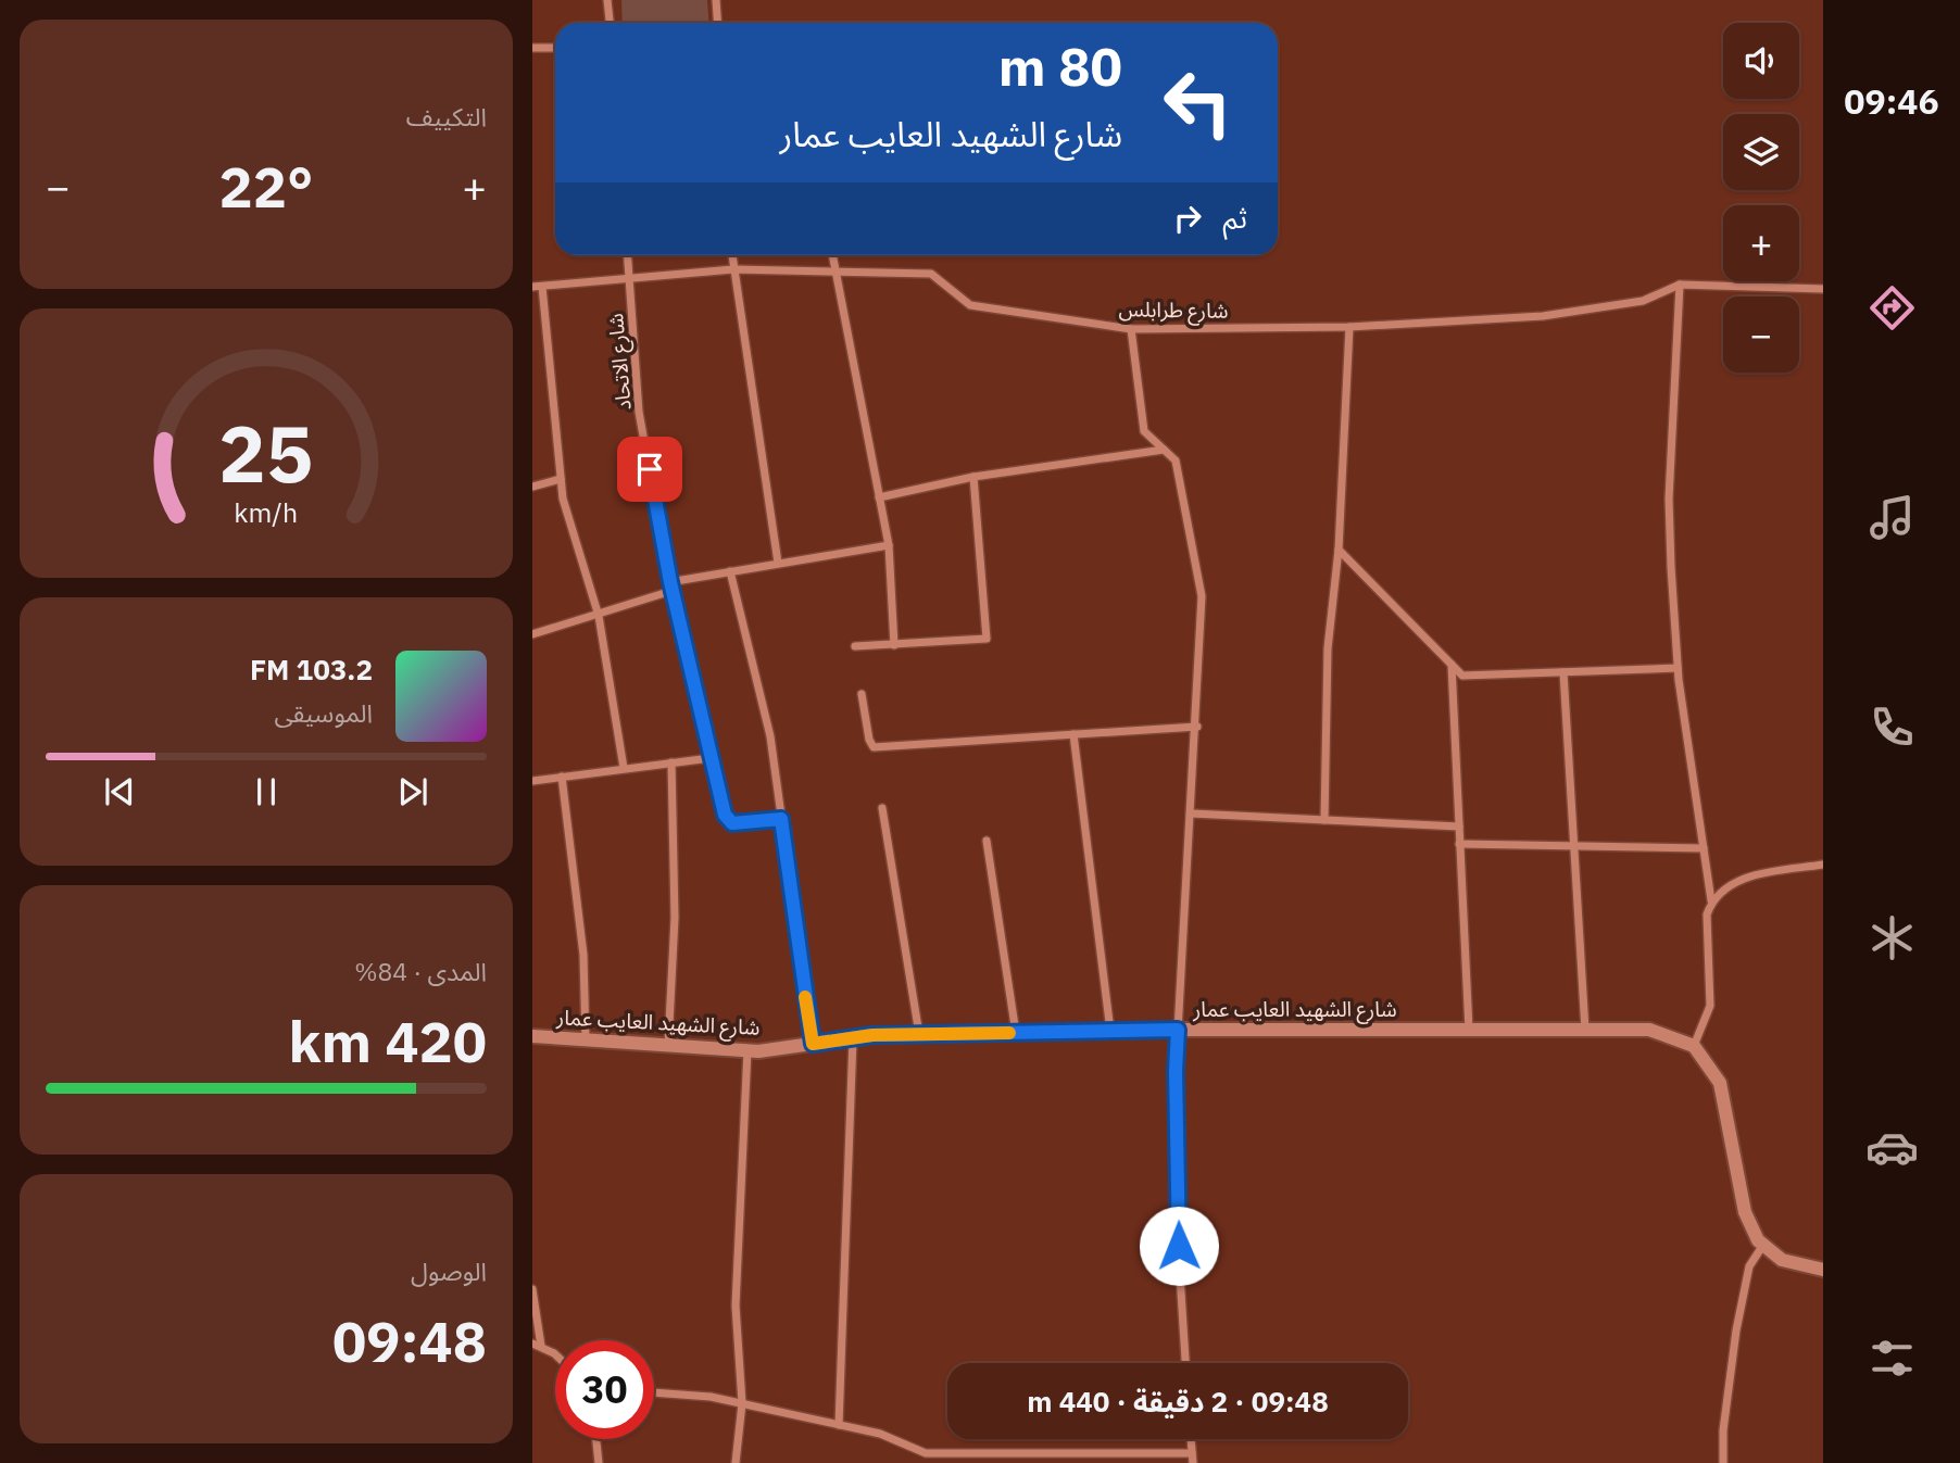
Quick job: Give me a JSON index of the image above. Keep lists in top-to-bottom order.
{
  "streets": {
    "street": ["شارع طرابلس", "شارع الاتحاد", "شارع الشهيد العايب عمار"]
  },
  "crossings": [
    ["شارع طرابلس", "شارع الاتحاد"]
  ],
  "page": {
    "tabs": "09:46",
    "tile": [
      "التكييف",
      ["المدى · 84%", "420 km"],
      ["الوصول", "09:48"]
    ],
    "map_buttons": ["+", "−"],
    "turn": ["80 m", "شارع الشهيد العايب عمار"],
    "heat": ["−", "22°", "+"],
    "then": "ثم",
    "song": ["103.2 FM", "الموسيقى"],
    "limit": "30",
    "trip": "09:48 · 2 دقيقة · 440 m",
    "gauge": ["25", "km/h"]
  }
}
